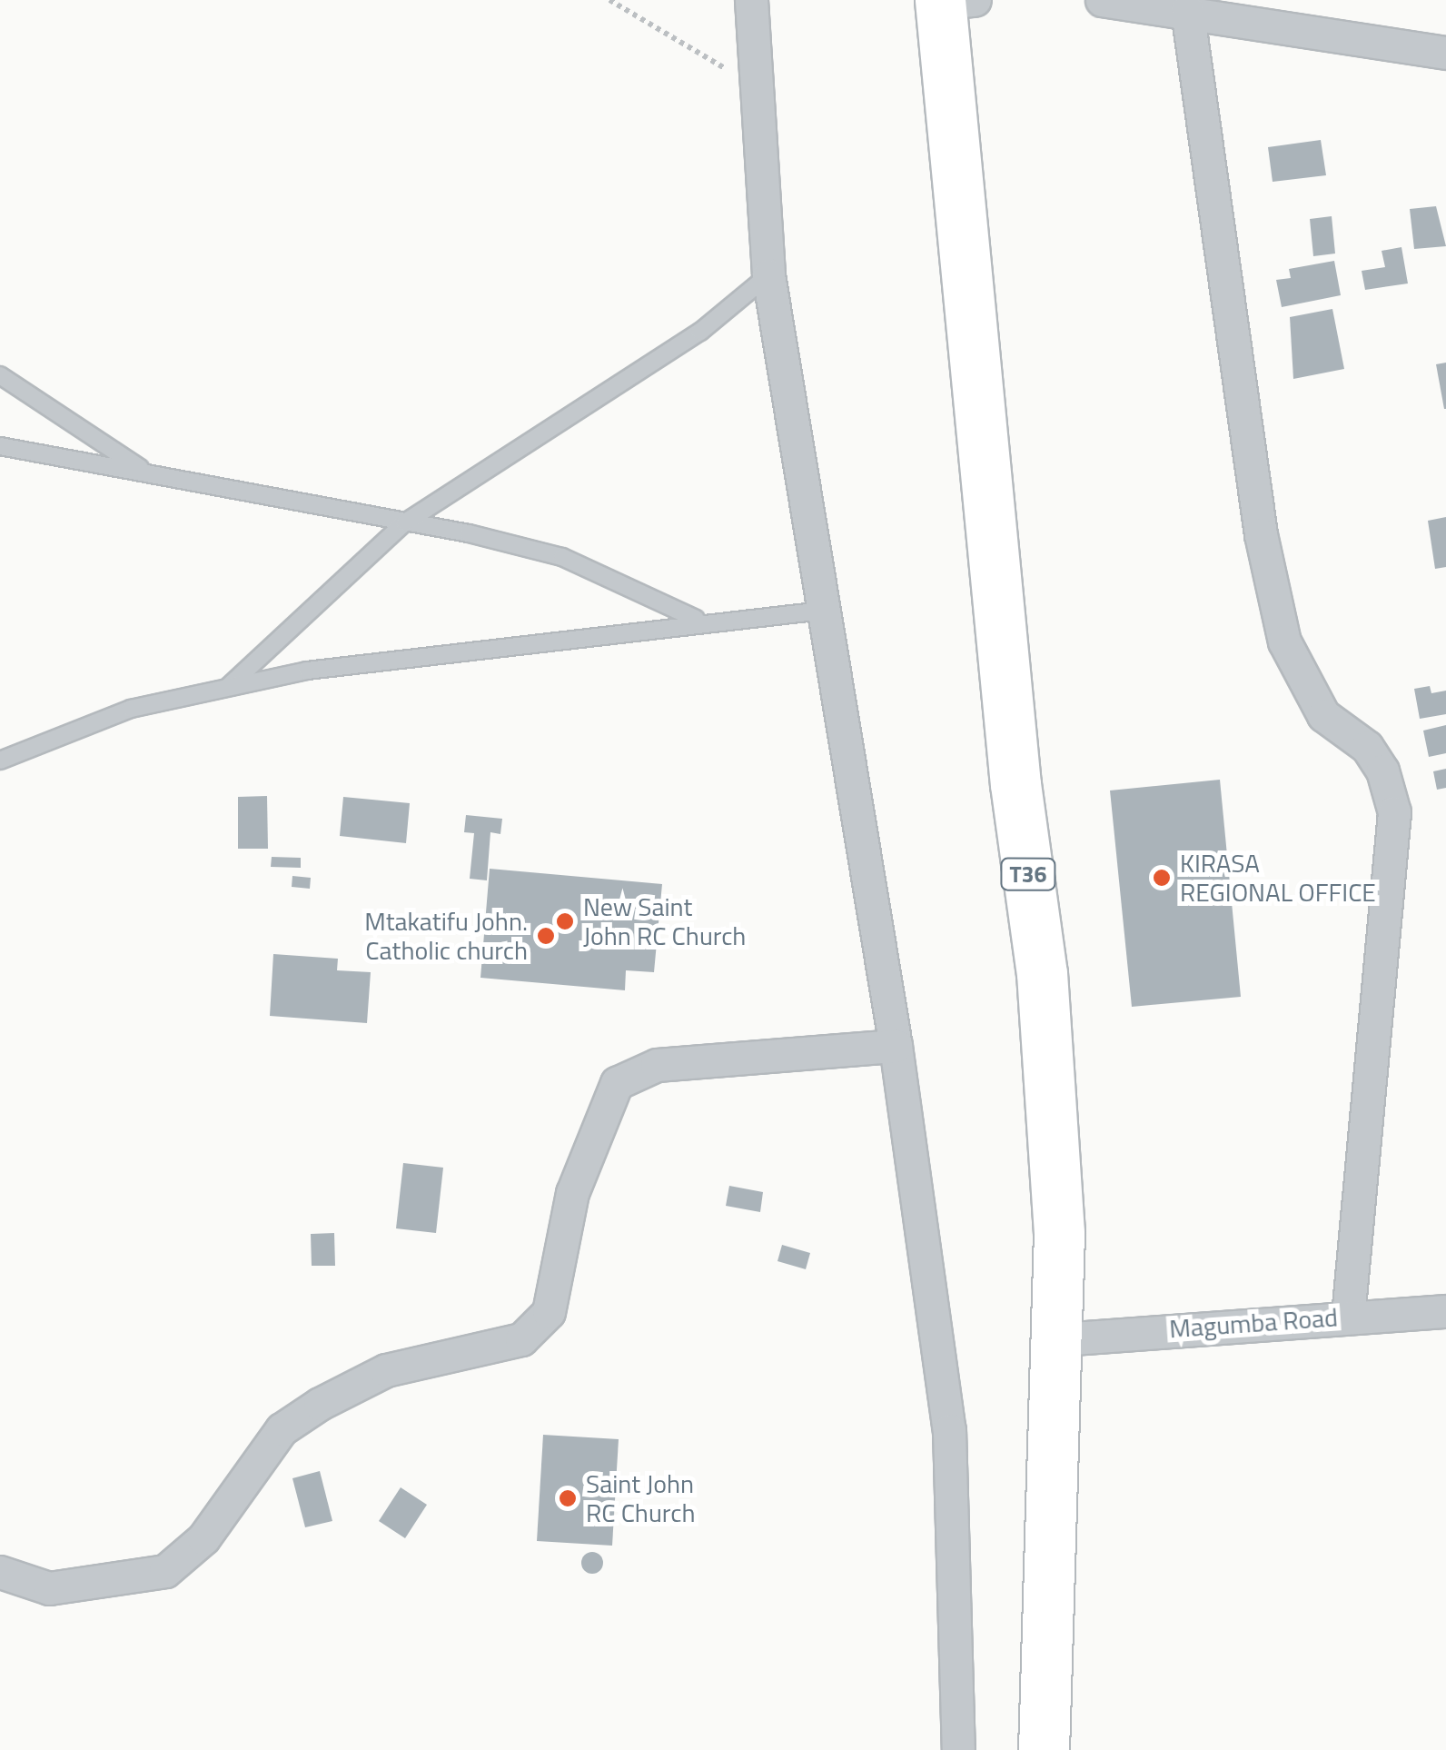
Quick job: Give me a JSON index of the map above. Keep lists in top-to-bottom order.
{
  "streets": {
    "highway": ["T36"],
    "street": ["Magumba Road"]
  },
  "crossings": [
    ["T36", "Magumba Road"]
  ],
  "places": [
    "KIRASA REGIONAL OFFICE",
    "New Saint John RC Church",
    "Mtakatifu John. Catholic church",
    "Saint John RC Church"
  ]
}
